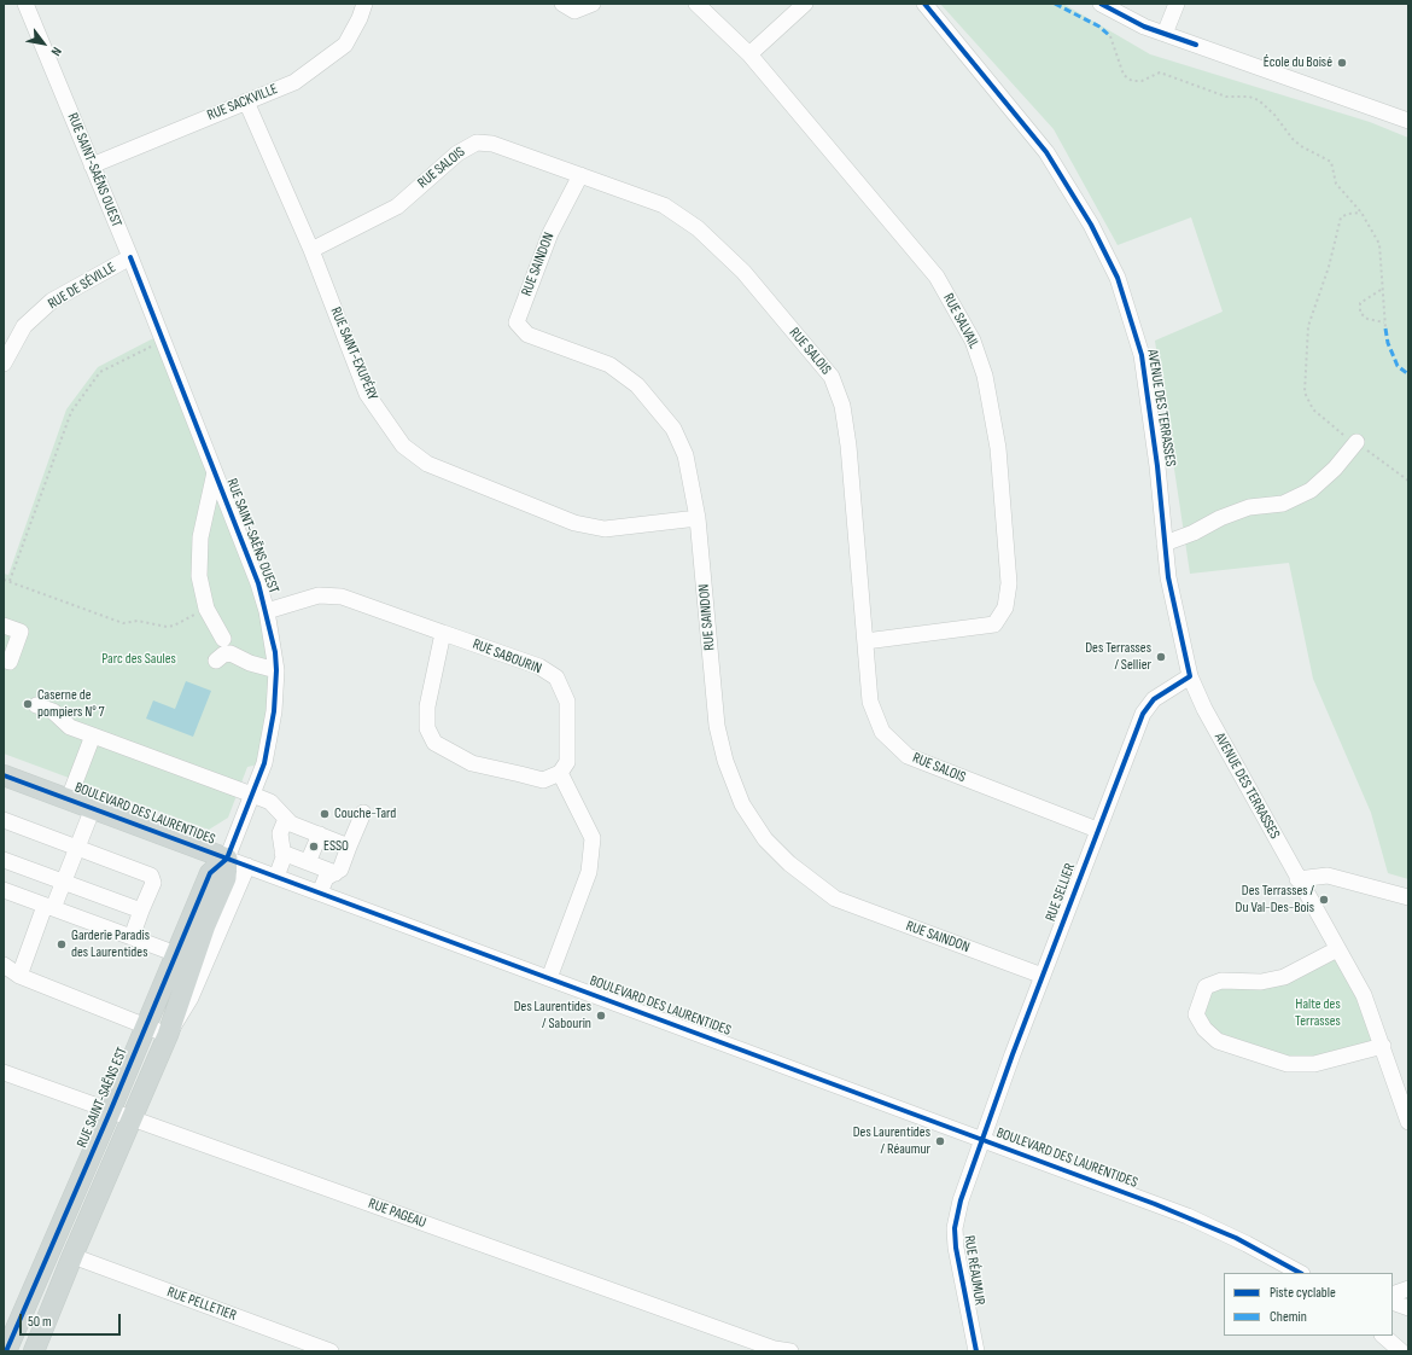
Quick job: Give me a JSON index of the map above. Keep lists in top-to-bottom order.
{
  "streets": {
    "main road": ["BOULEVARD DES LAURENTIDES", "RUE SAINT-SAËNS EST"],
    "street": [
      "RUE SACKVILLE",
      "RUE SALOIS",
      "RUE SAINT-SAËNS OUEST",
      "RUE SAINDON",
      "RUE DE SÉVILLE",
      "RUE SALVAIL",
      "RUE SAINT-EXUPÉRY",
      "AVENUE DES TERRASSES",
      "RUE SABOURIN",
      "RUE SELLIER",
      "RUE PAGEAU",
      "RUE RÉAUMUR",
      "RUE PELLETIER"
    ]
  },
  "crossings": [
    ["RUE SACKVILLE", "RUE SAINT-SAËNS OUEST"],
    ["RUE SACKVILLE", "RUE SAINT-EXUPÉRY"],
    ["RUE SALOIS", "RUE SAINDON"],
    ["RUE SALOIS", "RUE SALVAIL"],
    ["RUE SALOIS", "RUE SAINT-EXUPÉRY"],
    ["RUE SALOIS", "RUE SELLIER"],
    ["RUE SAINT-SAËNS OUEST", "RUE DE SÉVILLE"],
    ["RUE SAINT-SAËNS OUEST", "RUE SABOURIN"],
    ["RUE SAINT-SAËNS OUEST", "BOULEVARD DES LAURENTIDES"],
    ["RUE SAINT-SAËNS OUEST", "RUE SAINT-SAËNS EST"],
    ["RUE SAINDON", "RUE SAINT-EXUPÉRY"],
    ["RUE SAINDON", "RUE SELLIER"],
    ["AVENUE DES TERRASSES", "RUE SELLIER"],
    ["BOULEVARD DES LAURENTIDES", "RUE SELLIER"],
    ["BOULEVARD DES LAURENTIDES", "RUE SAINT-SAËNS EST"],
    ["BOULEVARD DES LAURENTIDES", "RUE RÉAUMUR"],
    ["RUE SELLIER", "RUE RÉAUMUR"],
    ["RUE SAINT-SAËNS EST", "RUE PAGEAU"]
  ],
  "parks": ["Parc des Saules", "Halte des Terrasses"],
  "places": [
    "École du Boisé",
    "Des Terrasses / Sellier",
    "Caserne de pompiers N° 7",
    "Couche-Tard",
    "ESSO",
    "Des Terrasses / Du Val-Des-Bois",
    "Garderie Paradis des Laurentides",
    "Des Laurentides / Sabourin",
    "Des Laurentides / Réaumur"
  ],
  "legend": ["Piste cyclable", "Chemin"],
  "scale_bar": "50 m",
  "north": "bottom right"
}
